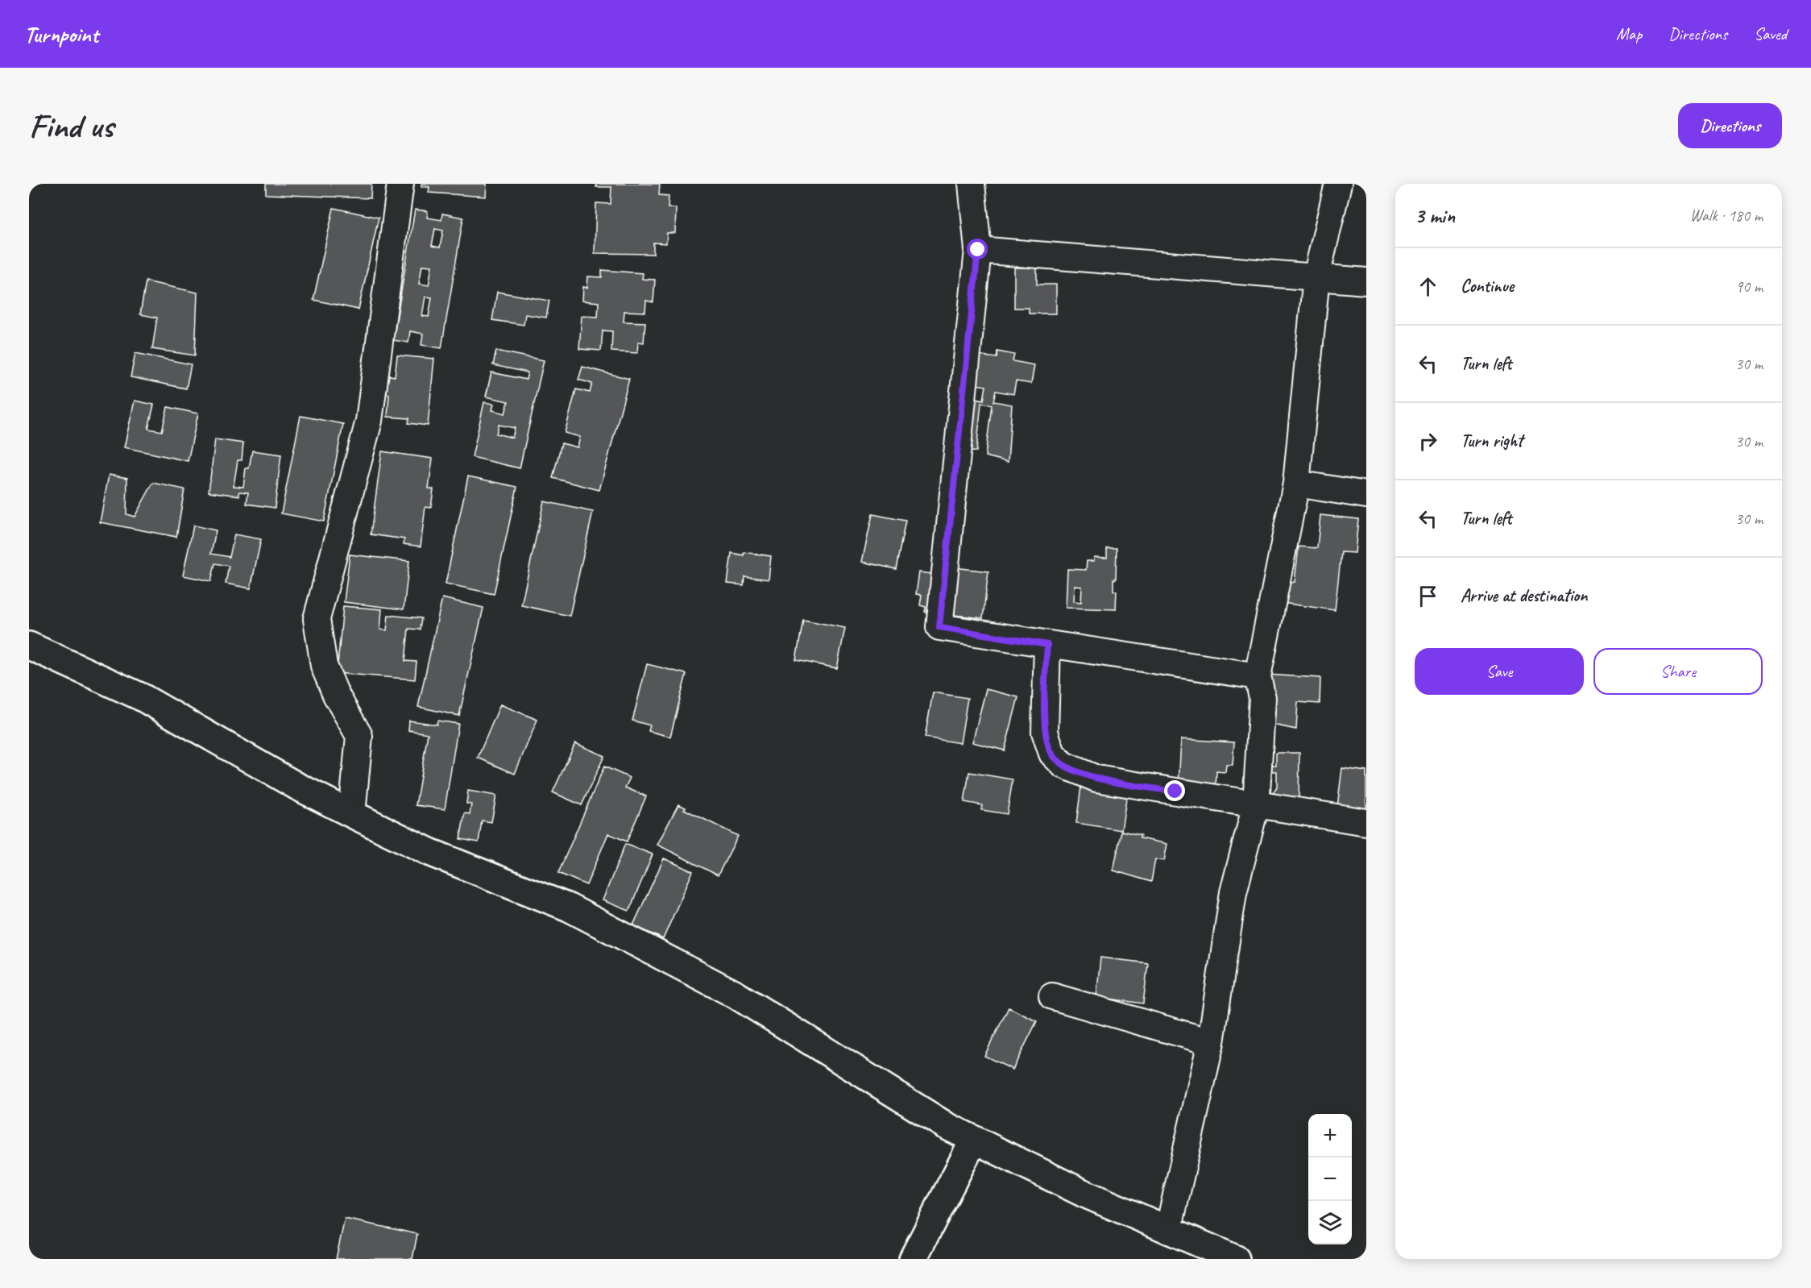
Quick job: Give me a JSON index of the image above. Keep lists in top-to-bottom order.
{
  "page": {
    "header": "Turnpoint",
    "nav": ["Map", "Directions", "Saved"],
    "buttons": [
      "Directions",
      ["Save", "Share"]
    ],
    "title": "Find us",
    "heading": ["3 min", "Walk · 180 m"],
    "list": [
      ["Continue", "90 m"],
      ["Turn left", "30 m"],
      ["Turn right", "30 m"],
      ["Turn left", "30 m"],
      "Arrive at destination"
    ],
    "map_buttons": ["+", "−"]
  }
}
